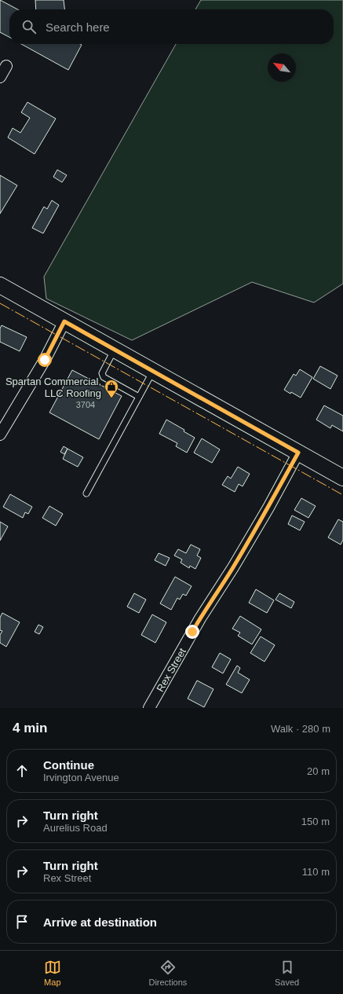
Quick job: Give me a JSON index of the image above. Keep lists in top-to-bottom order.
{
  "streets": {
    "street": ["Rex Street"]
  },
  "places": {
    "shop": ["Spartan Commercial, LLC Roofing"]
  },
  "house_numbers": ["3704"],
  "north": "top left",
  "page": {
    "search": "Search here",
    "heading": ["4 min", "Walk · 280 m"],
    "list": [
      ["Continue", "Irvington Avenue", "20 m"],
      ["Turn right", "Aurelius Road", "150 m"],
      ["Turn right", "Rex Street", "110 m"],
      "Arrive at destination"
    ],
    "nav": ["Map", "Directions", "Saved"]
  }
}
